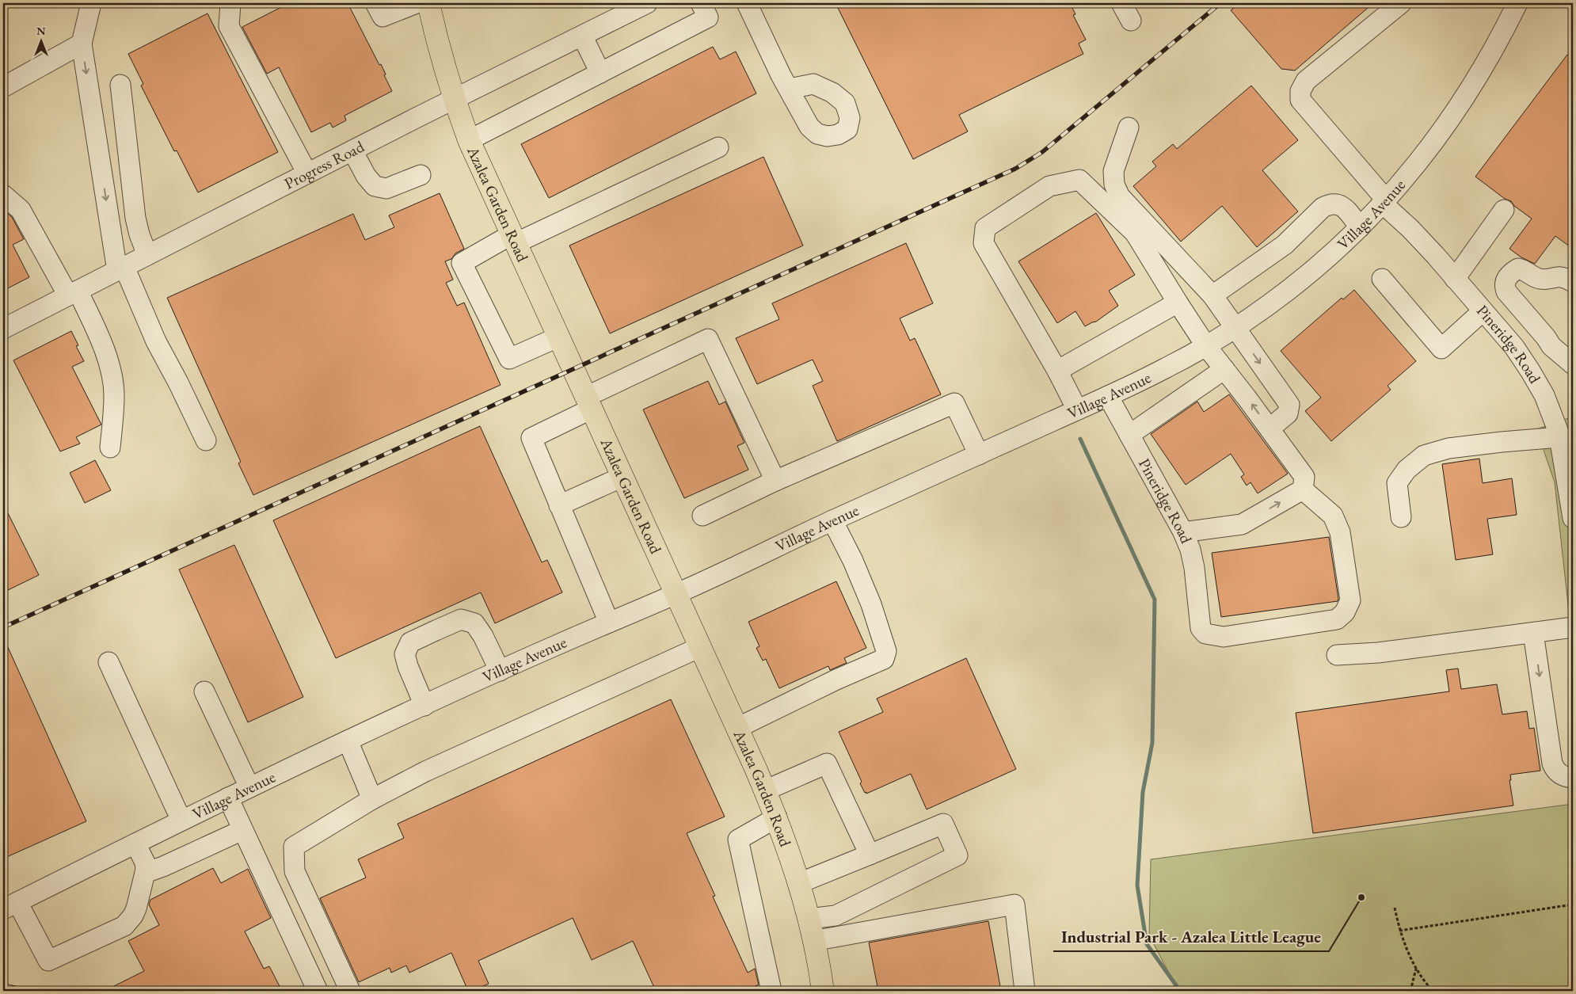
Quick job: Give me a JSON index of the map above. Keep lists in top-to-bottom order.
{
  "streets": {
    "main road": ["Azalea Garden Road"],
    "street": ["Progress Road", "Village Avenue", "Pineridge Road"]
  },
  "crossings": [
    ["Progress Road", "Azalea Garden Road"],
    ["Azalea Garden Road", "Village Avenue"],
    ["Village Avenue", "Pineridge Road"]
  ],
  "places": ["Industrial Park - Azalea Little League"],
  "north": "top"
}
